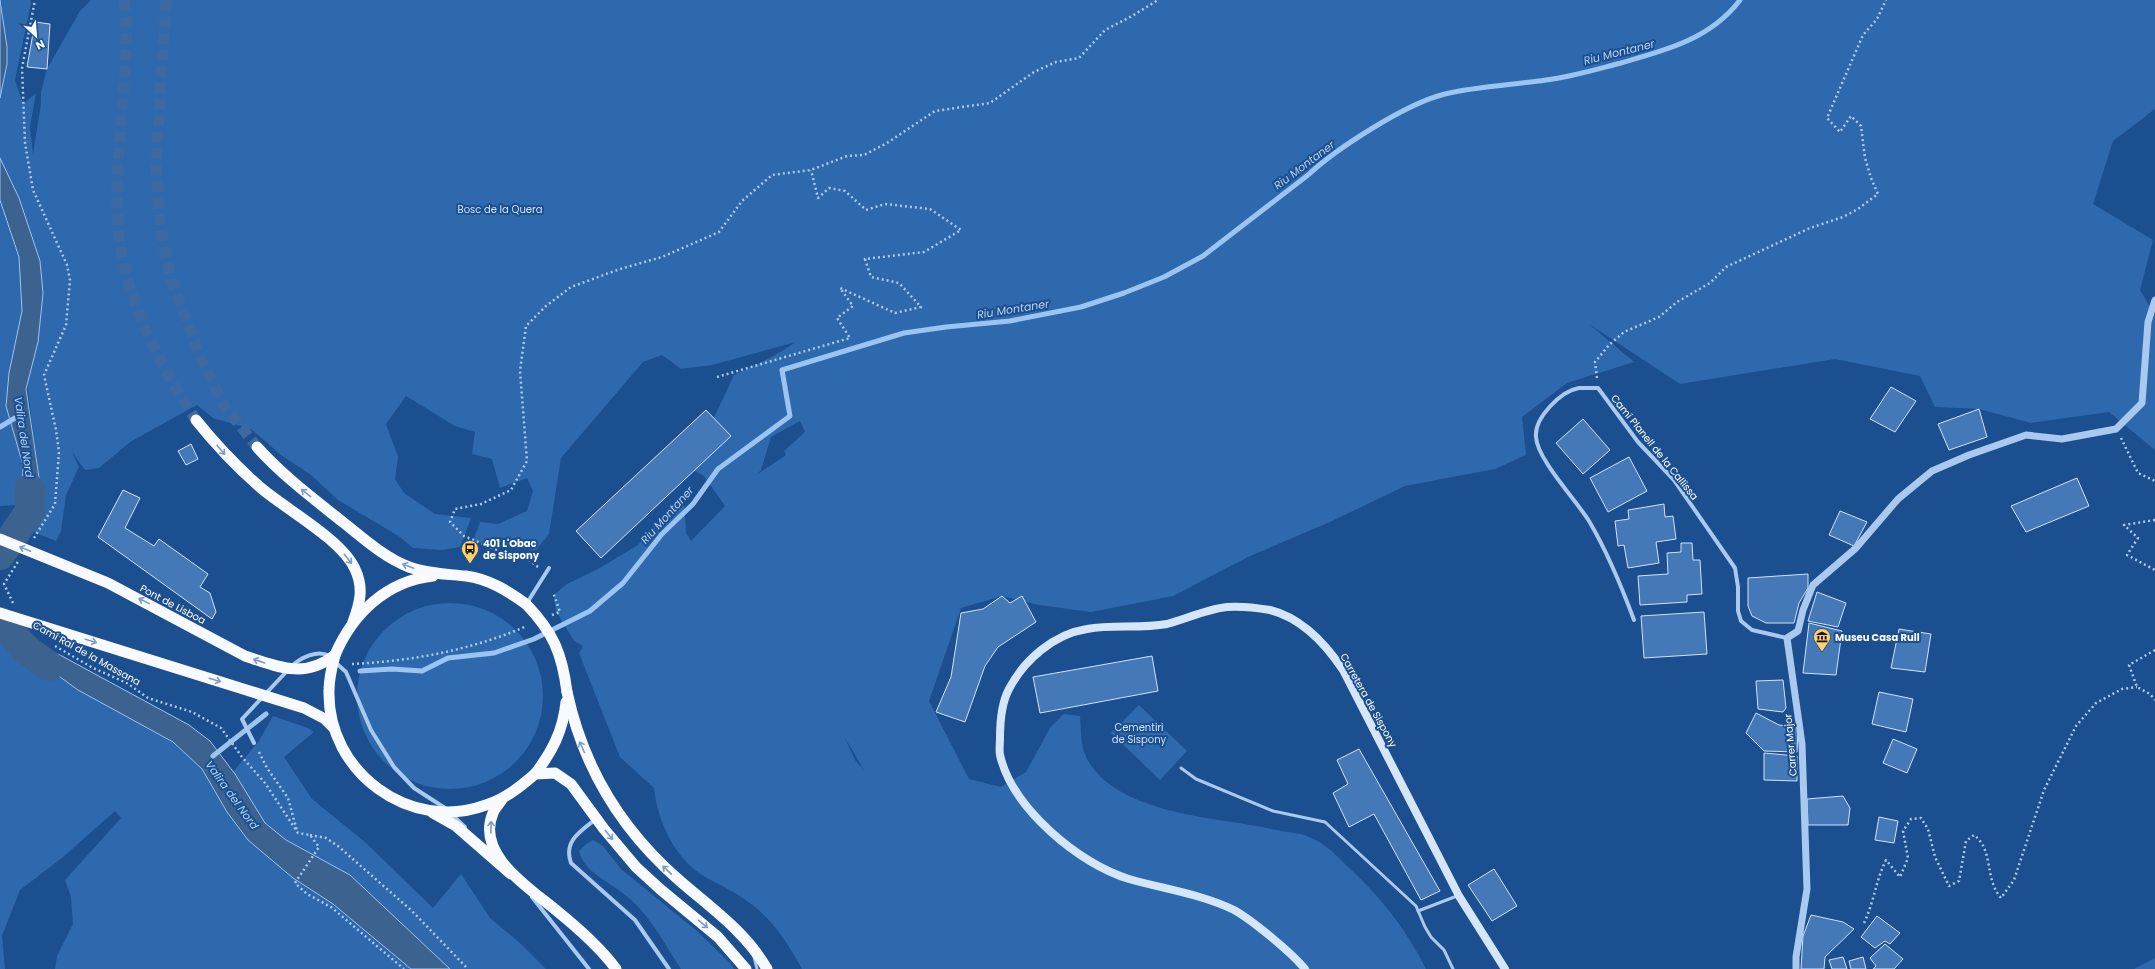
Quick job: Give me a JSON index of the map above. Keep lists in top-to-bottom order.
{
  "streets": {
    "highway": ["Pont de Lisboa"],
    "main road": ["Carretera de Sispony"],
    "street": ["Camí Planell de la Callissa", "Carrer Major"],
    "path": ["Camí Ral de la Massana"]
  },
  "crossings": [
    ["Camí Planell de la Callissa", "Carrer Major"]
  ],
  "water": ["Riu Montaner", "Valira del Nord"],
  "parks": ["Bosc de la Quera", "Cementiri de Sispony"],
  "places": {
    "bus stop": ["401 L'Obac de Sispony"],
    "museum": ["Museu Casa Rull"]
  },
  "north": "bottom right"
}
